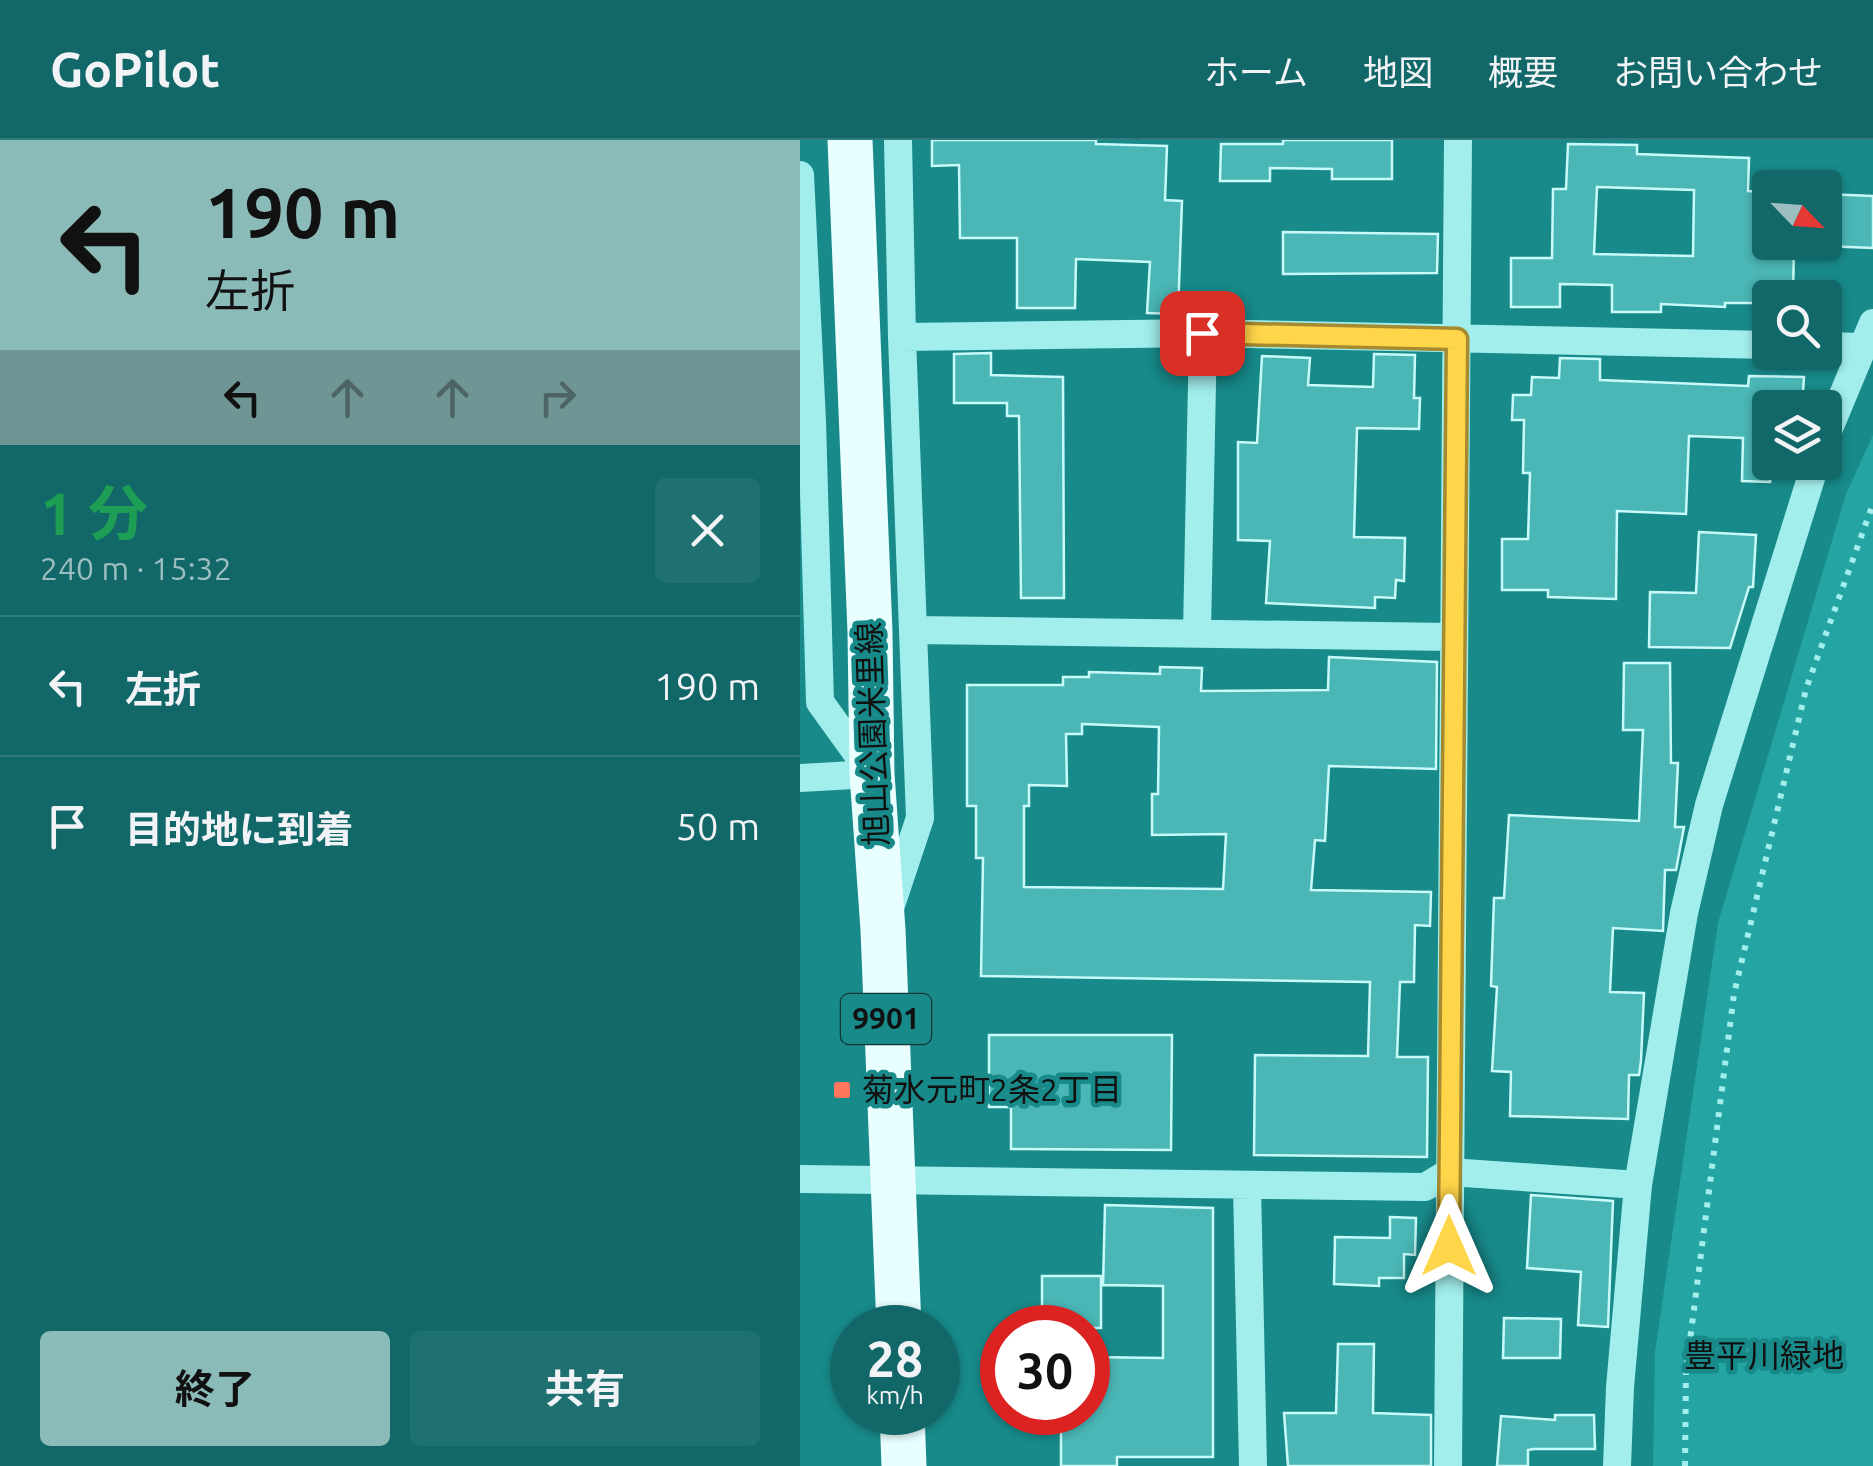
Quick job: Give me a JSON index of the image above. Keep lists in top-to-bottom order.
{
  "streets": {
    "main road": ["旭山公園米里線", "9901"]
  },
  "parks": ["豊平川緑地"],
  "places": {
    "transit": ["菊水元町2条2丁目"]
  },
  "north": "bottom right",
  "page": {
    "header": "GoPilot",
    "nav": [
      "ホーム",
      "地図",
      "概要",
      "お問い合わせ"
    ],
    "turn": ["190 m", "左折"],
    "heading": ["1 分", "240 m · 15:32"],
    "list": [
      {
        "name": "左折",
        "value": "190 m"
      },
      {
        "name": "目的地に到着",
        "value": "50 m"
      }
    ],
    "speed": "28 km/h",
    "limit": "30",
    "buttons": ["終了", "共有"]
  }
}
